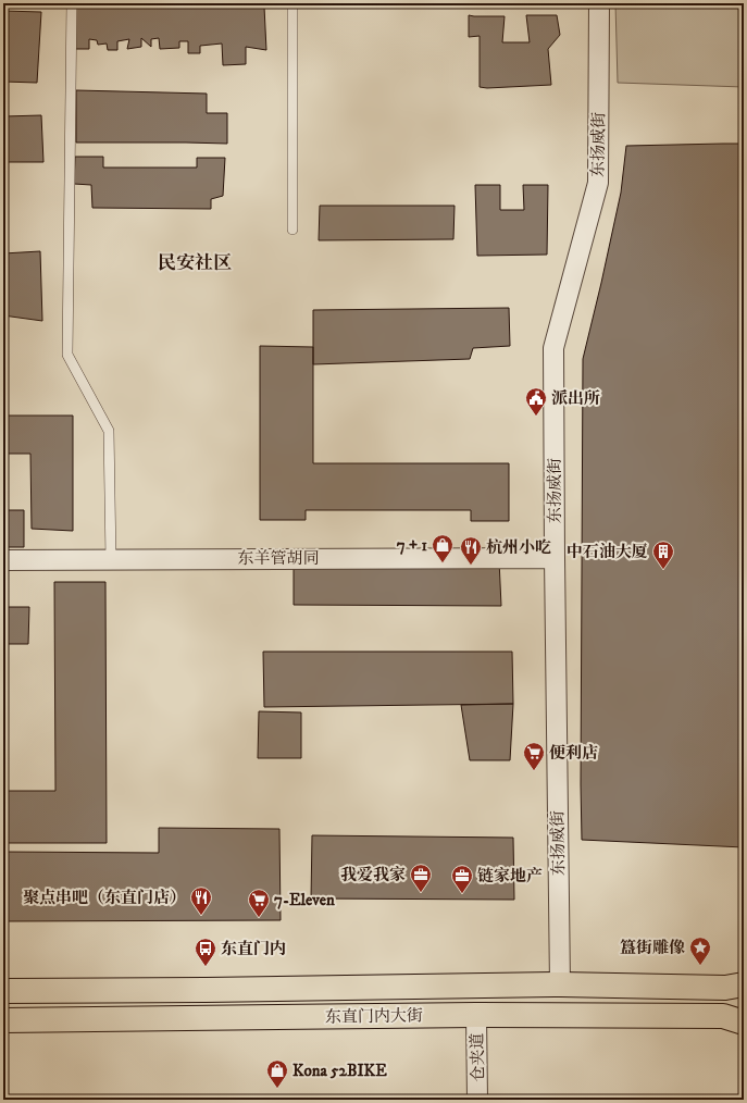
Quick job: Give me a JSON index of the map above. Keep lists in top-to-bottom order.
{
  "streets": {
    "main road": ["东直门内大街"],
    "street": ["东扬威街", "东羊管胡同", "仓夹道"]
  },
  "crossings": [
    ["东扬威街", "东羊管胡同"],
    ["东扬威街", "东直门内大街"],
    ["东直门内大街", "仓夹道"]
  ],
  "districts": ["民安社区"],
  "places": {
    "public building": ["派出所"],
    "shop": ["7 + 1", "Kona 52BIKE"],
    "restaurant": ["杭州小吃", "聚点串吧（东直门店）"],
    "building": ["中石油大厦"],
    "supermarket": ["便利店", "7-Eleven"],
    "office": ["我爱我家", "链家地产"],
    "place": ["簋街雕像"],
    "bus stop": ["东直门内"]
  }
}
